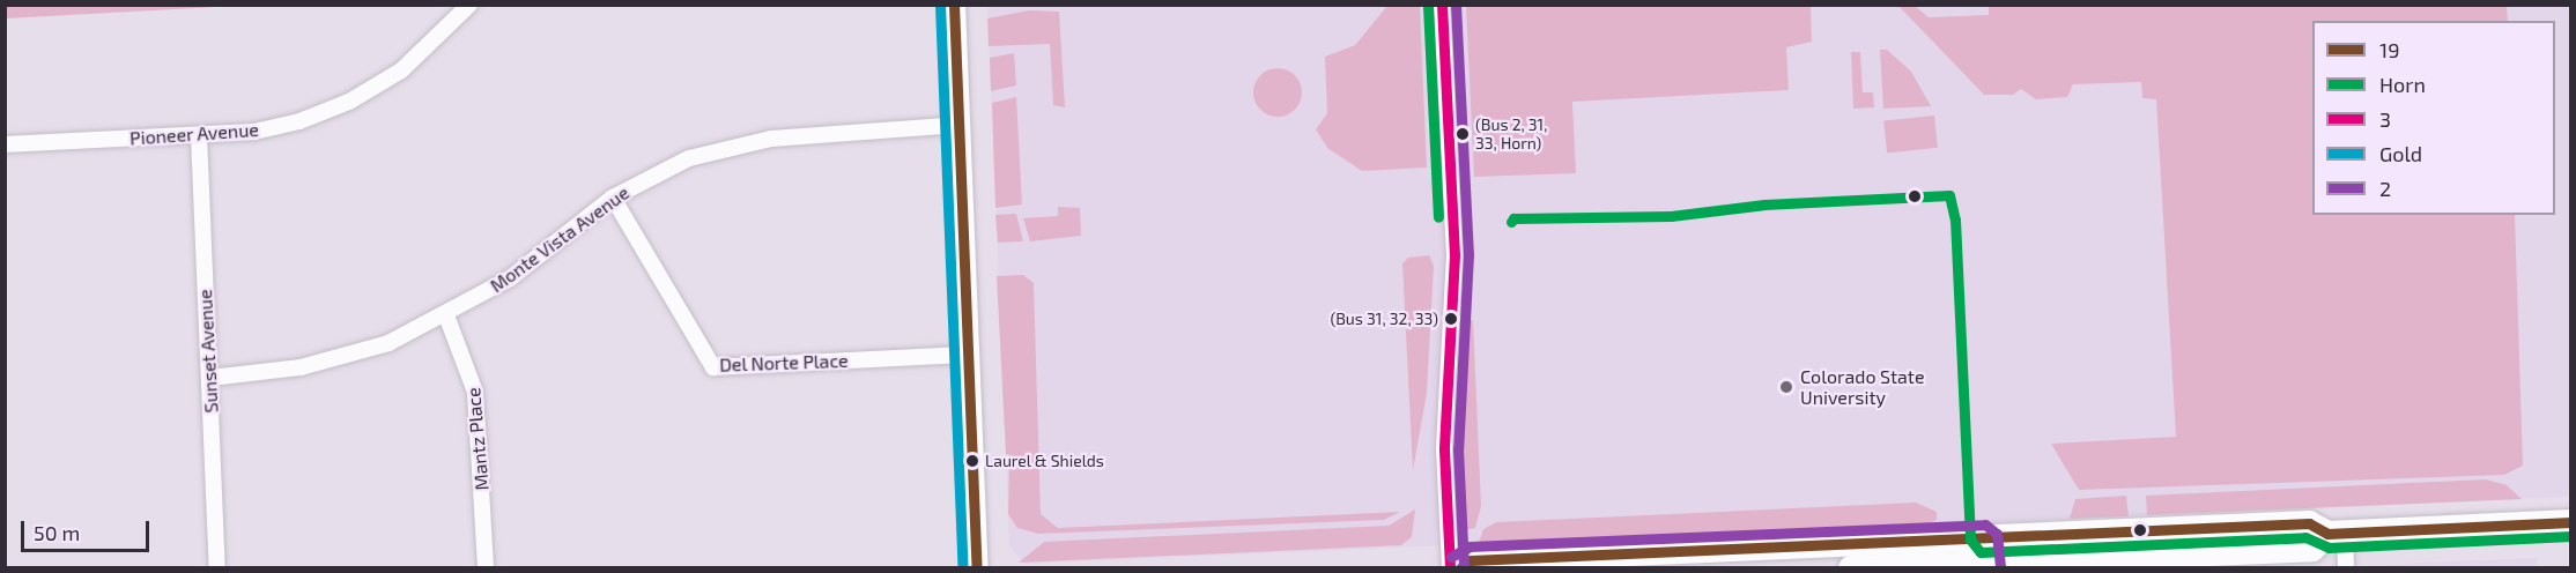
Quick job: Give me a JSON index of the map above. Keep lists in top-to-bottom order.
{
  "streets": {
    "street": [
      "Pioneer Avenue",
      "Monte Vista Avenue",
      "Sunset Avenue",
      "Del Norte Place",
      "Mantz Place"
    ]
  },
  "crossings": [
    ["Pioneer Avenue", "Sunset Avenue"],
    ["Monte Vista Avenue", "Sunset Avenue"],
    ["Monte Vista Avenue", "Del Norte Place"],
    ["Monte Vista Avenue", "Mantz Place"]
  ],
  "places": [
    "(Bus 2, 31, 33, Horn)",
    "(Bus 31, 32, 33)",
    "Colorado State University",
    "Laurel & Shields"
  ],
  "lines": [
    "transit line 19",
    "transit line 3",
    "transit line Gold",
    "transit line 2",
    "transit line Horn"
  ],
  "legend": [
    "19",
    "Horn",
    "3",
    "Gold",
    "2"
  ],
  "scale_bar": "50 m"
}
